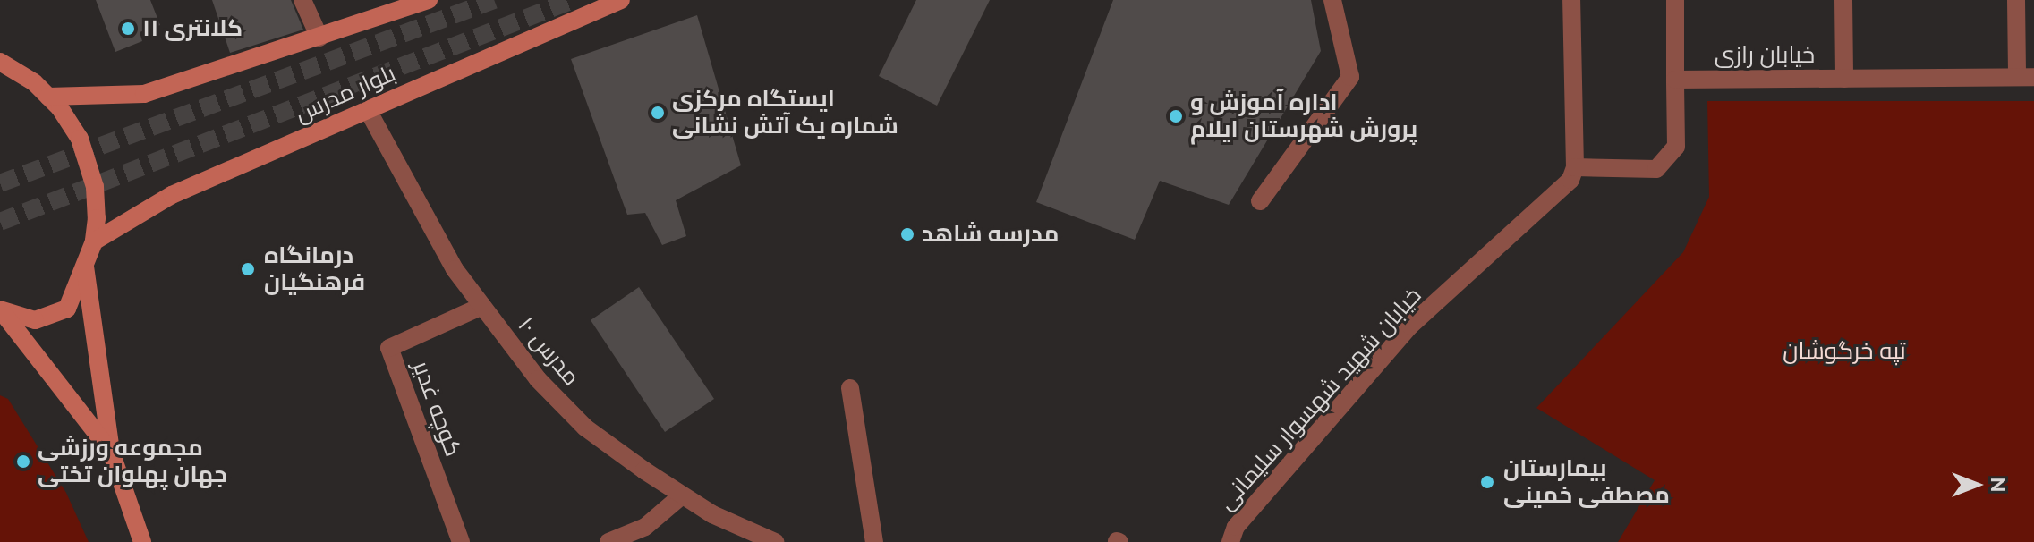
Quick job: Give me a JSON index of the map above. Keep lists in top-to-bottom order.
{
  "streets": {
    "main road": ["بلوار مدرس"],
    "street": [
      "خیابان رازی",
      "مدرس ۱۰",
      "خیابان شهید شهسوار سلیمانی",
      "کوچه غدیر"
    ]
  },
  "crossings": [
    ["بلوار مدرس", "مدرس ۱۰"],
    ["مدرس ۱۰", "کوچه غدیر"]
  ],
  "parks": ["تپه خرگوشان"],
  "places": [
    "کلانتری ۱۱",
    "ایستگاه مرکزی شماره یک آتش نشانی",
    "اداره آموزش و پرورش شهرستان ایلام",
    "مدرسه شاهد",
    "درمانگاه فرهنگیان",
    "مجموعه ورزشی جهان پهلوان تختی",
    "بیمارستان مصطفی خمینی"
  ],
  "north": "right"
}
